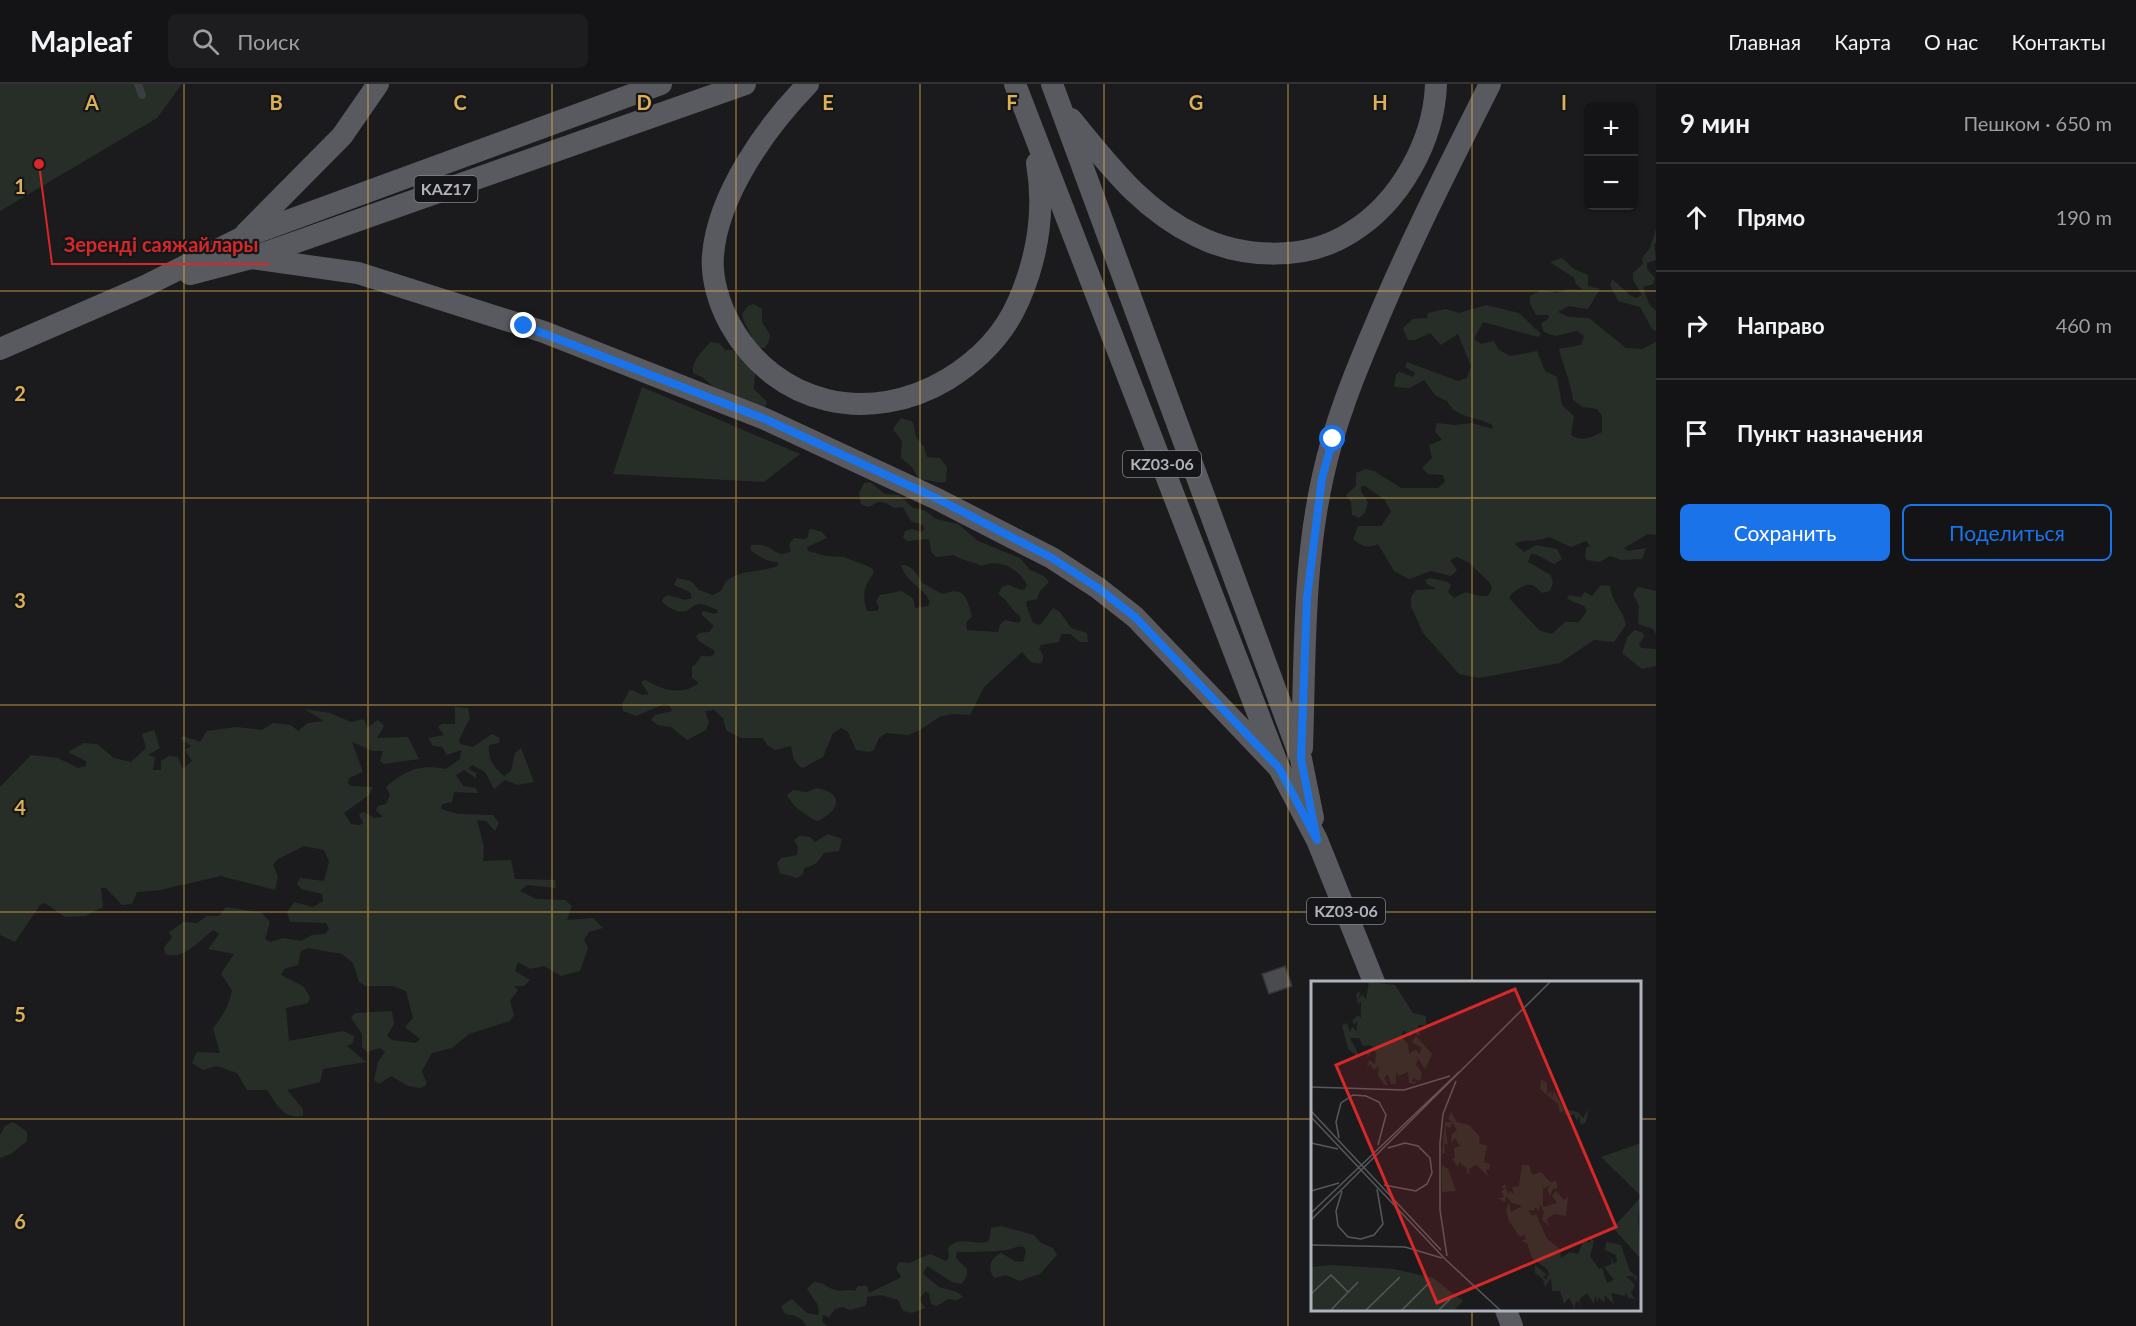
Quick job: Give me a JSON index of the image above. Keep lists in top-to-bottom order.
{
  "streets": {
    "main road": ["KAZ17", "KZ03-06"]
  },
  "places": ["Зеренді саяжайлары"],
  "page": {
    "header": "Mapleaf",
    "search": "Поиск",
    "nav": [
      "Главная",
      "Карта",
      "О нас",
      "Контакты"
    ],
    "heading": ["9 мин", "Пешком · 650 m"],
    "map_buttons": ["+", "−"],
    "list": [
      ["Прямо", "190 m"],
      ["Направо", "460 m"],
      "Пункт назначения"
    ],
    "buttons": ["Сохранить", "Поделиться"]
  },
  "grid": {
    "columns": [
      "A",
      "B",
      "C",
      "D",
      "E",
      "F",
      "G",
      "H",
      "I"
    ],
    "rows": [
      "1",
      "2",
      "3",
      "4",
      "5",
      "6"
    ]
  }
}
